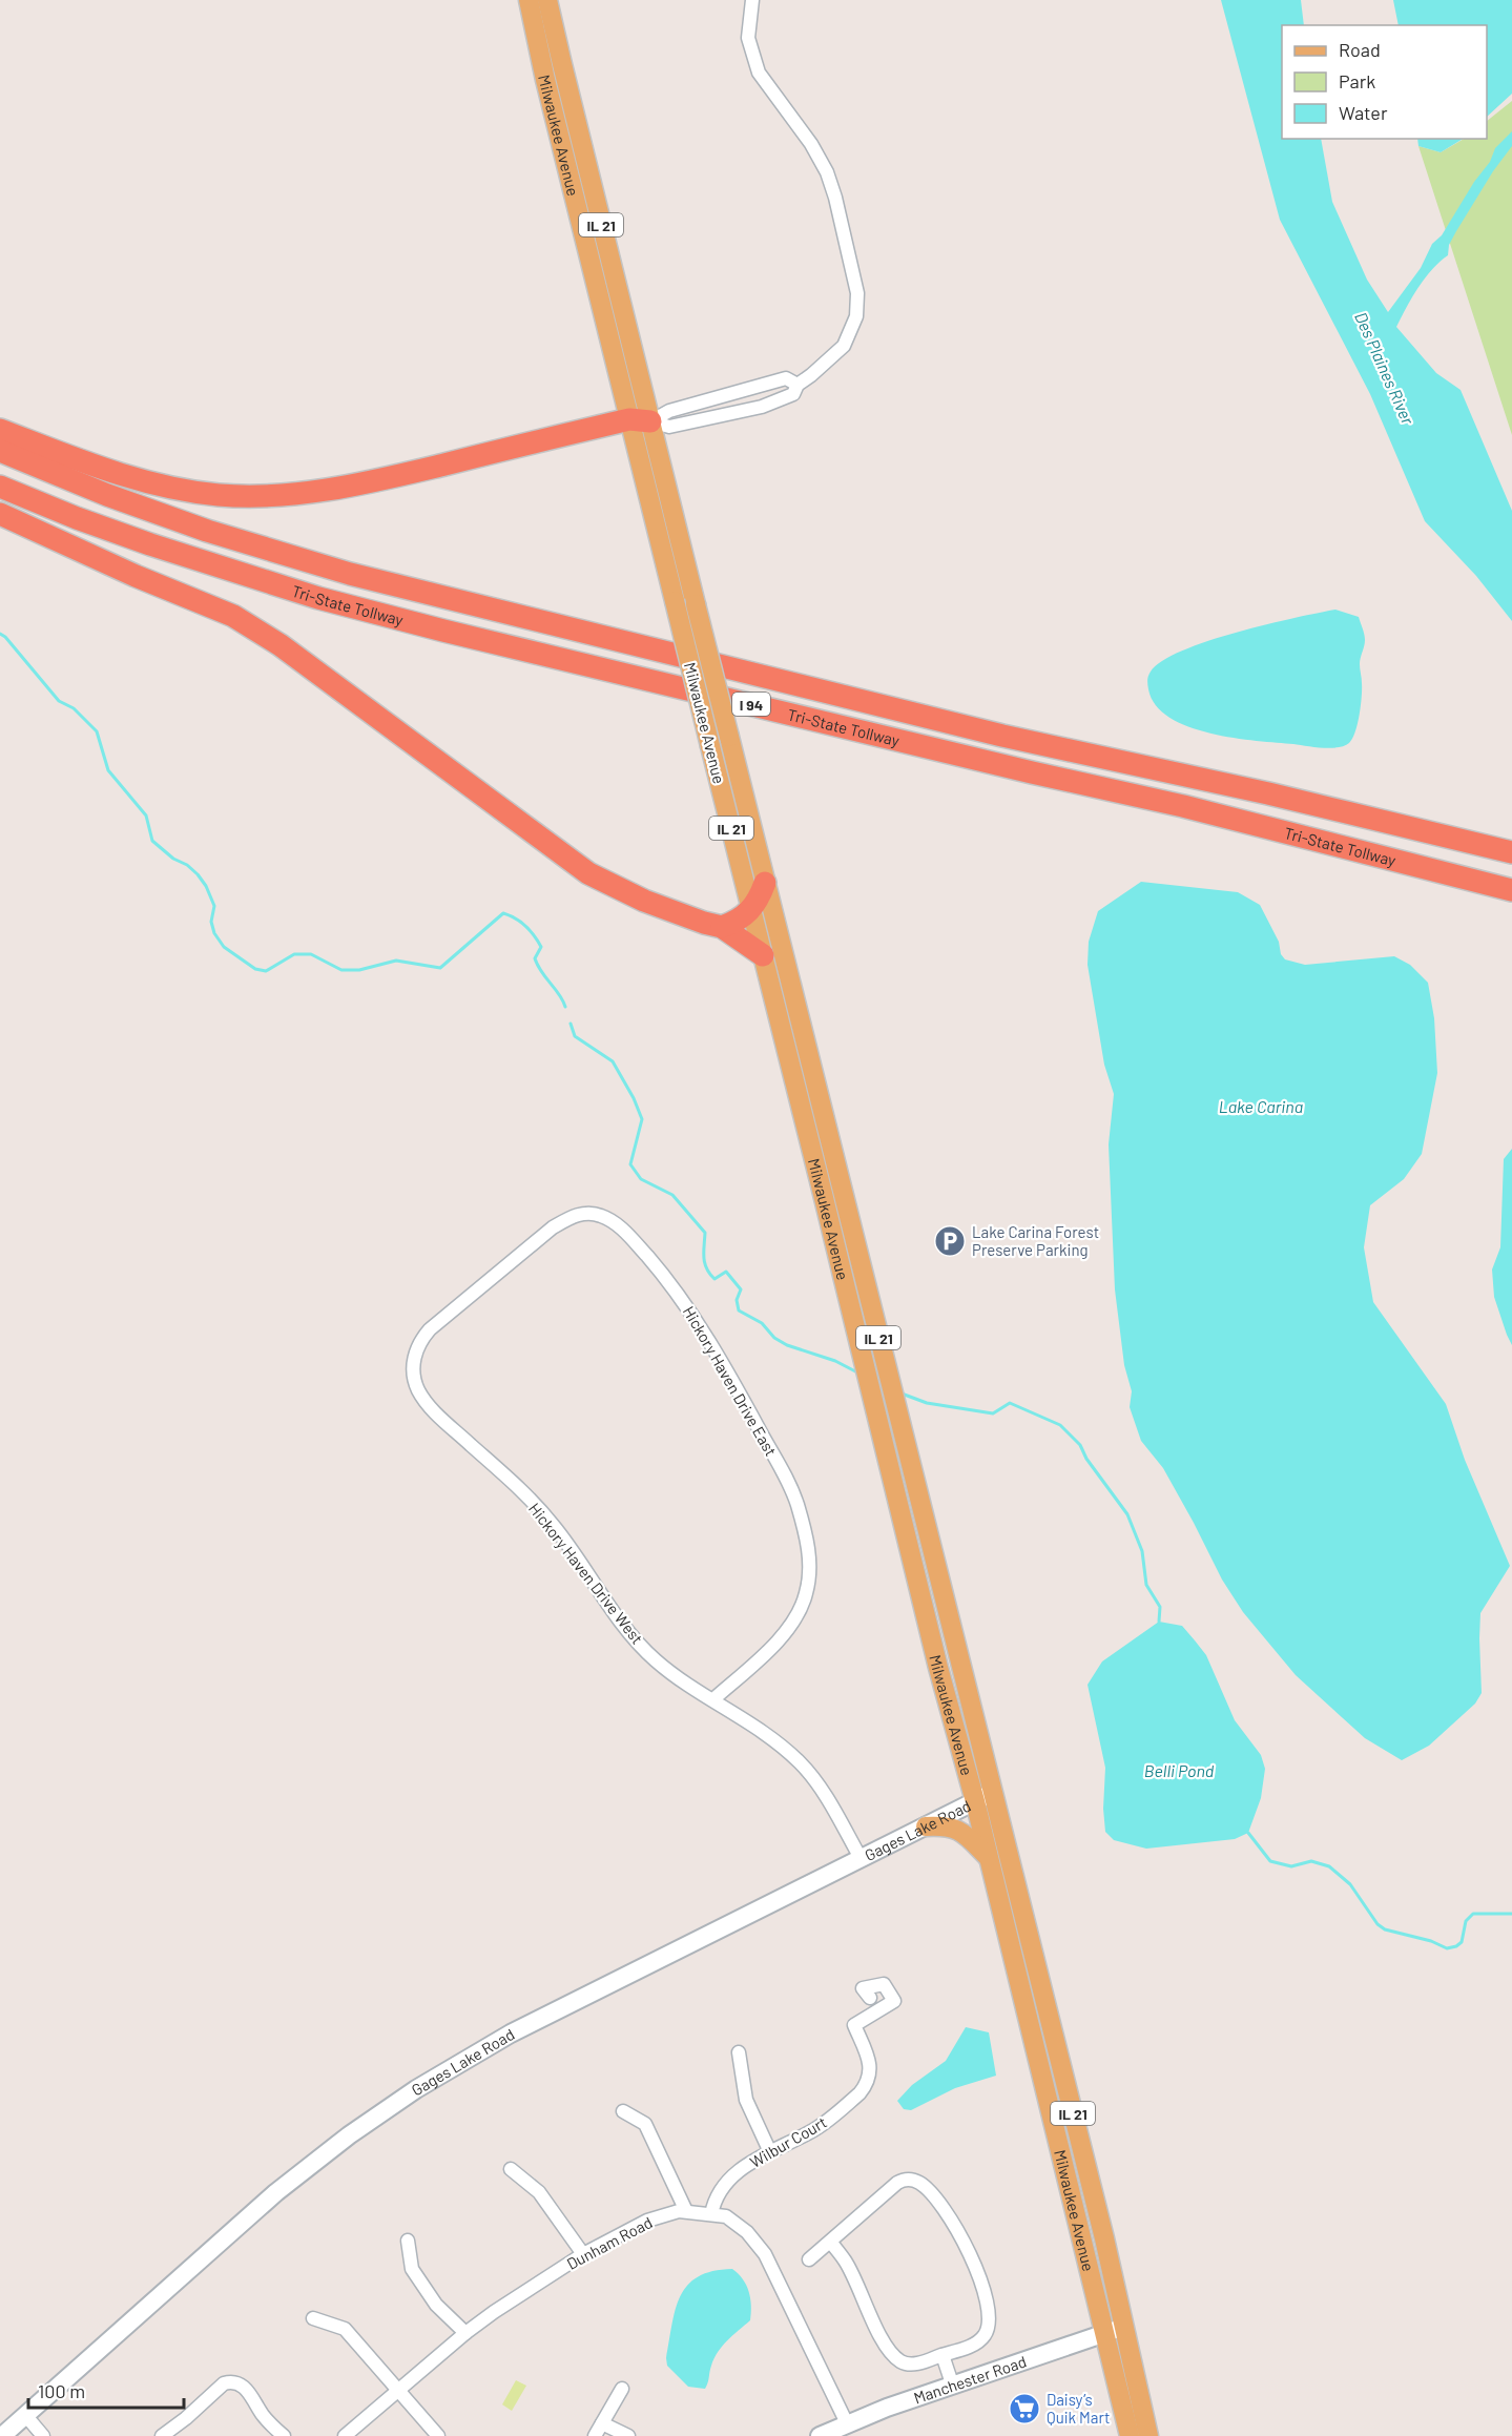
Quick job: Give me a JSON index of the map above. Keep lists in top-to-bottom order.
{
  "streets": {
    "highway": ["Tri-State Tollway", "I 94"],
    "main road": ["Milwaukee Avenue", "IL 21"],
    "street": [
      "Hickory Haven Drive East",
      "Hickory Haven Drive West",
      "Gages Lake Road",
      "Wilbur Court",
      "Dunham Road",
      "Manchester Road"
    ]
  },
  "crossings": [
    ["Milwaukee Avenue", "Gages Lake Road"],
    ["Milwaukee Avenue", "Manchester Road"],
    ["Hickory Haven Drive East", "Hickory Haven Drive West"],
    ["Hickory Haven Drive West", "Gages Lake Road"],
    ["Wilbur Court", "Dunham Road"],
    ["Dunham Road", "Manchester Road"]
  ],
  "water": ["Des Plaines River", "Lake Carina", "Belli Pond"],
  "places": {
    "parking": ["Lake Carina Forest Preserve Parking"],
    "supermarket": ["Daisy’s Quik Mart"]
  },
  "legend": ["Road", "Park", "Water"],
  "scale_bar": "100 m"
}
